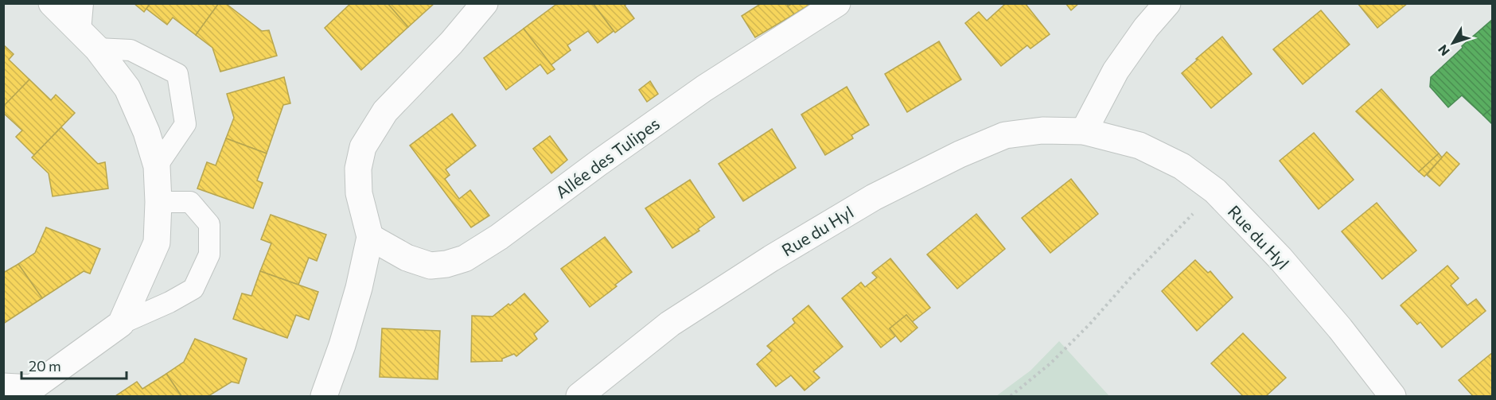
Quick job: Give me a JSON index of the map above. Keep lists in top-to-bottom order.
{
  "streets": {
    "street": ["Allée des Tulipes", "Rue du Hyl"]
  },
  "scale_bar": "20 m",
  "north": "bottom left"
}
